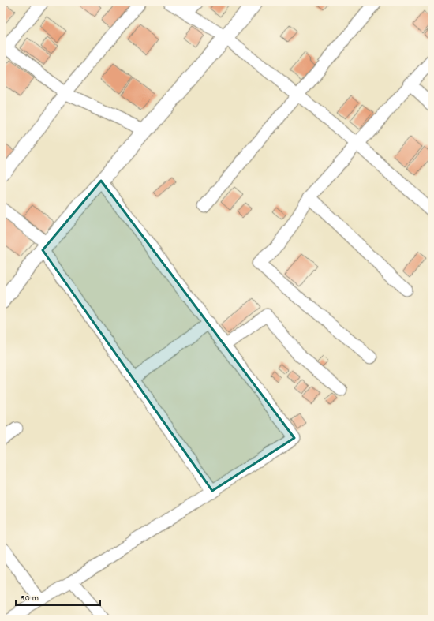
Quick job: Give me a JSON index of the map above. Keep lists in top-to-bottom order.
{
  "scale_bar": "50 m"
}
